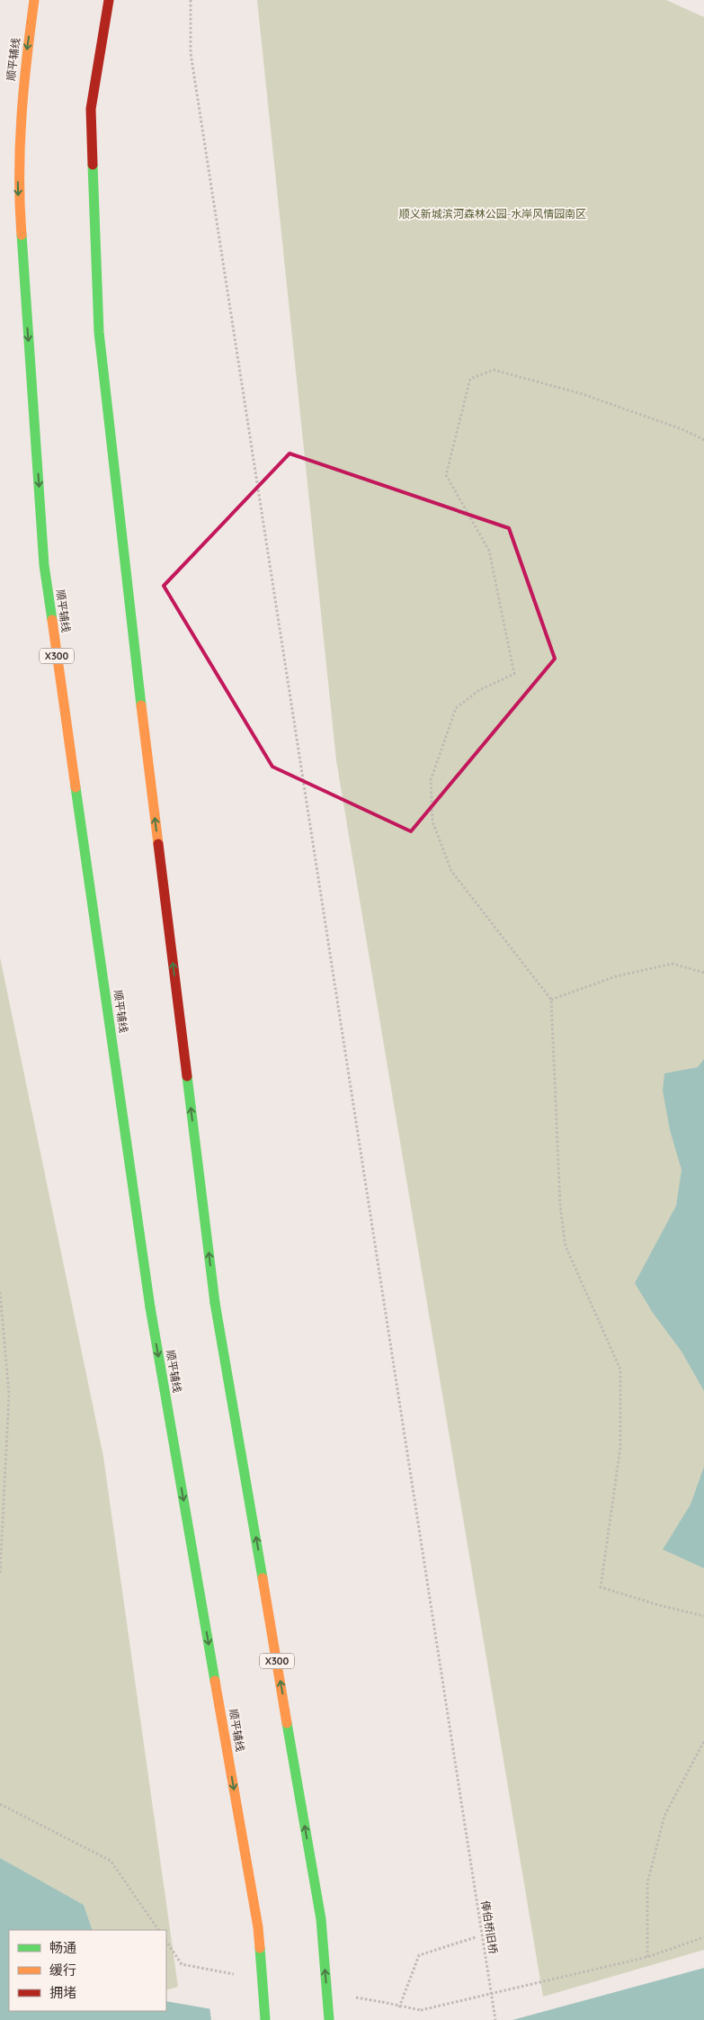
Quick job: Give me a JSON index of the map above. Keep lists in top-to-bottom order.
{
  "streets": {
    "main road": ["顺平辅线", "X300"],
    "path": ["俸伯桥旧桥"]
  },
  "parks": ["顺义新城滨河森林公园-水岸风情园南区"],
  "legend": ["畅通", "缓行", "拥堵"]
}
